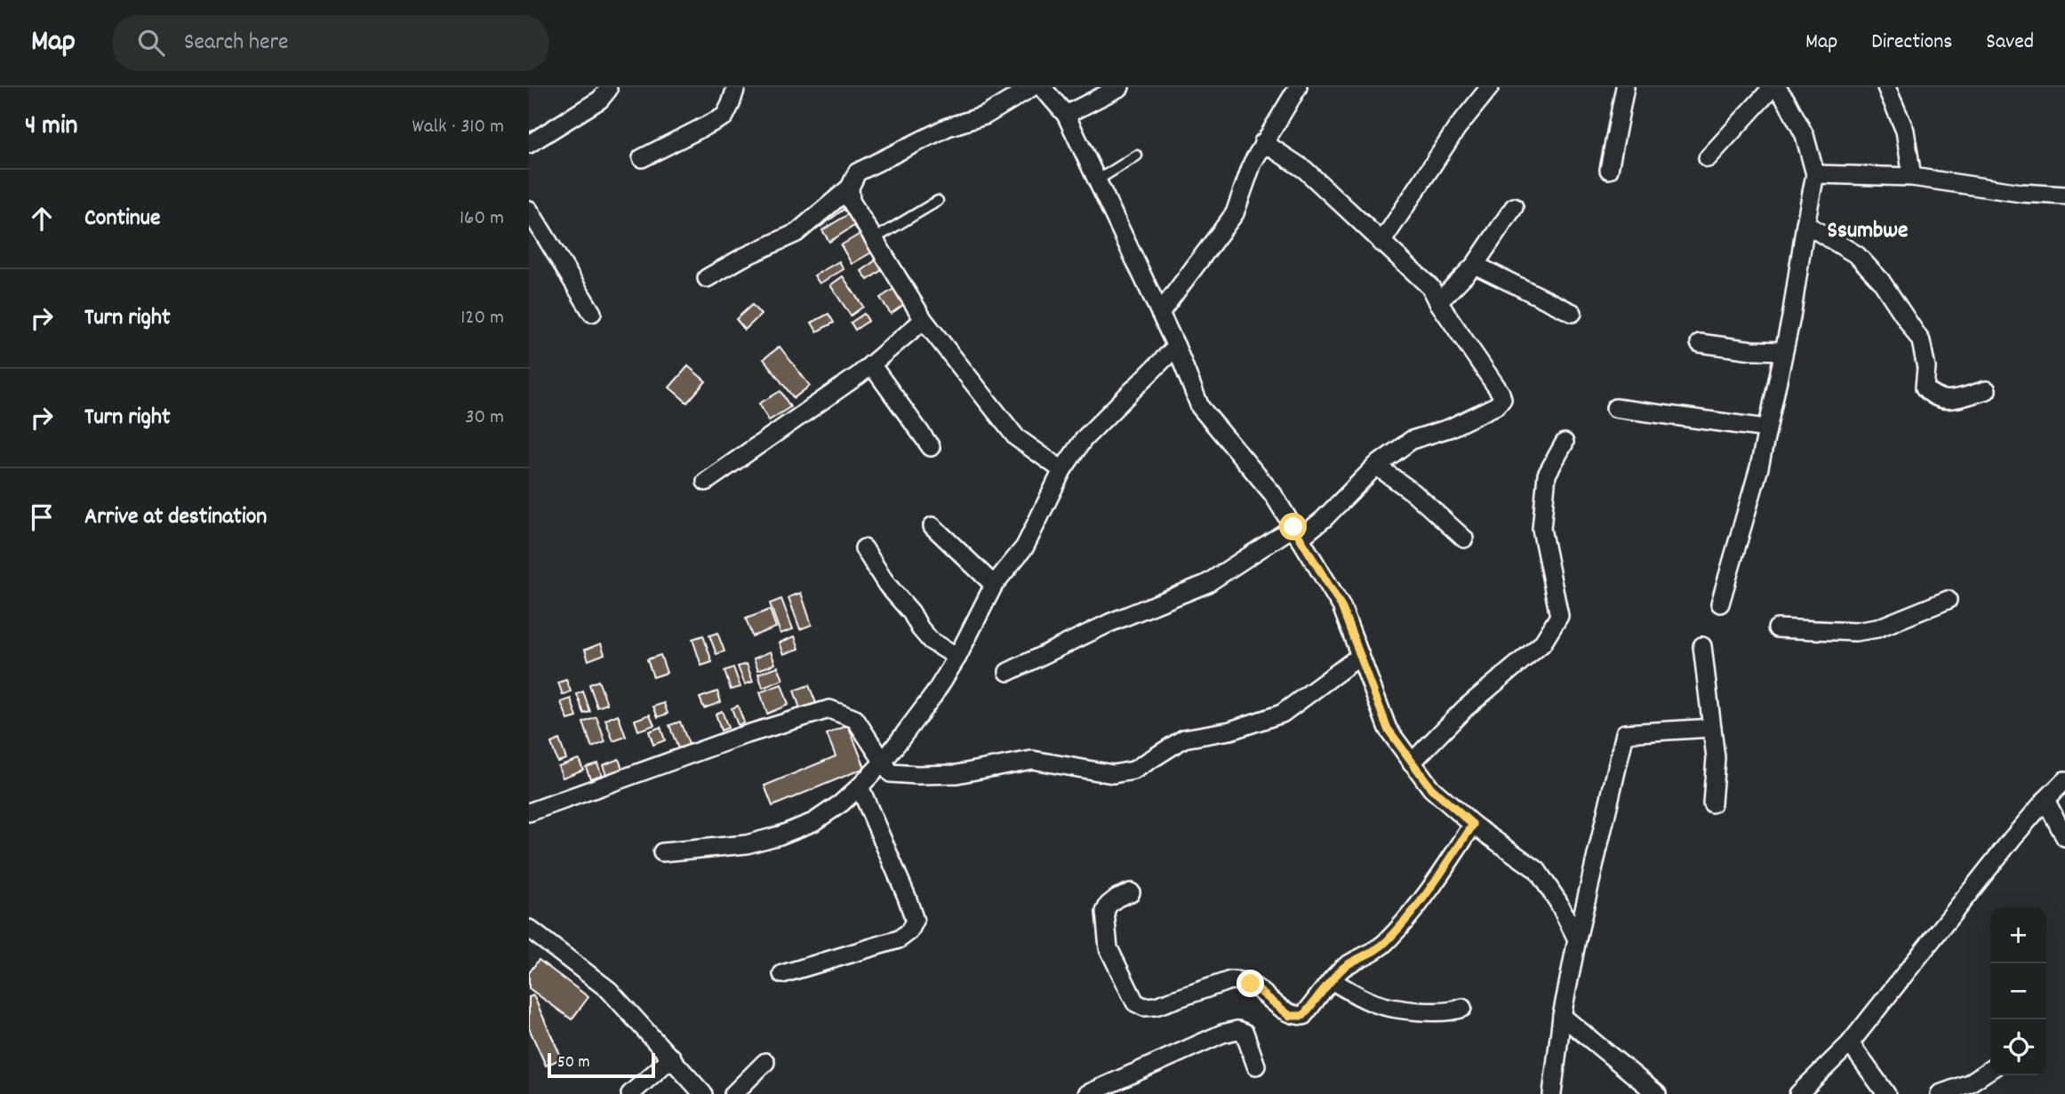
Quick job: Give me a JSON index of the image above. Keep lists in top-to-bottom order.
{
  "districts": ["Ssumbwe"],
  "scale_bar": "50 m",
  "page": {
    "header": "Map",
    "search": "Search here",
    "nav": ["Map", "Directions", "Saved"],
    "heading": ["4 min", "Walk · 310 m"],
    "list": [
      ["Continue", "160 m"],
      ["Turn right", "120 m"],
      ["Turn right", "30 m"],
      "Arrive at destination"
    ],
    "map_buttons": ["+", "−"],
    "scale": "50 m"
  }
}
